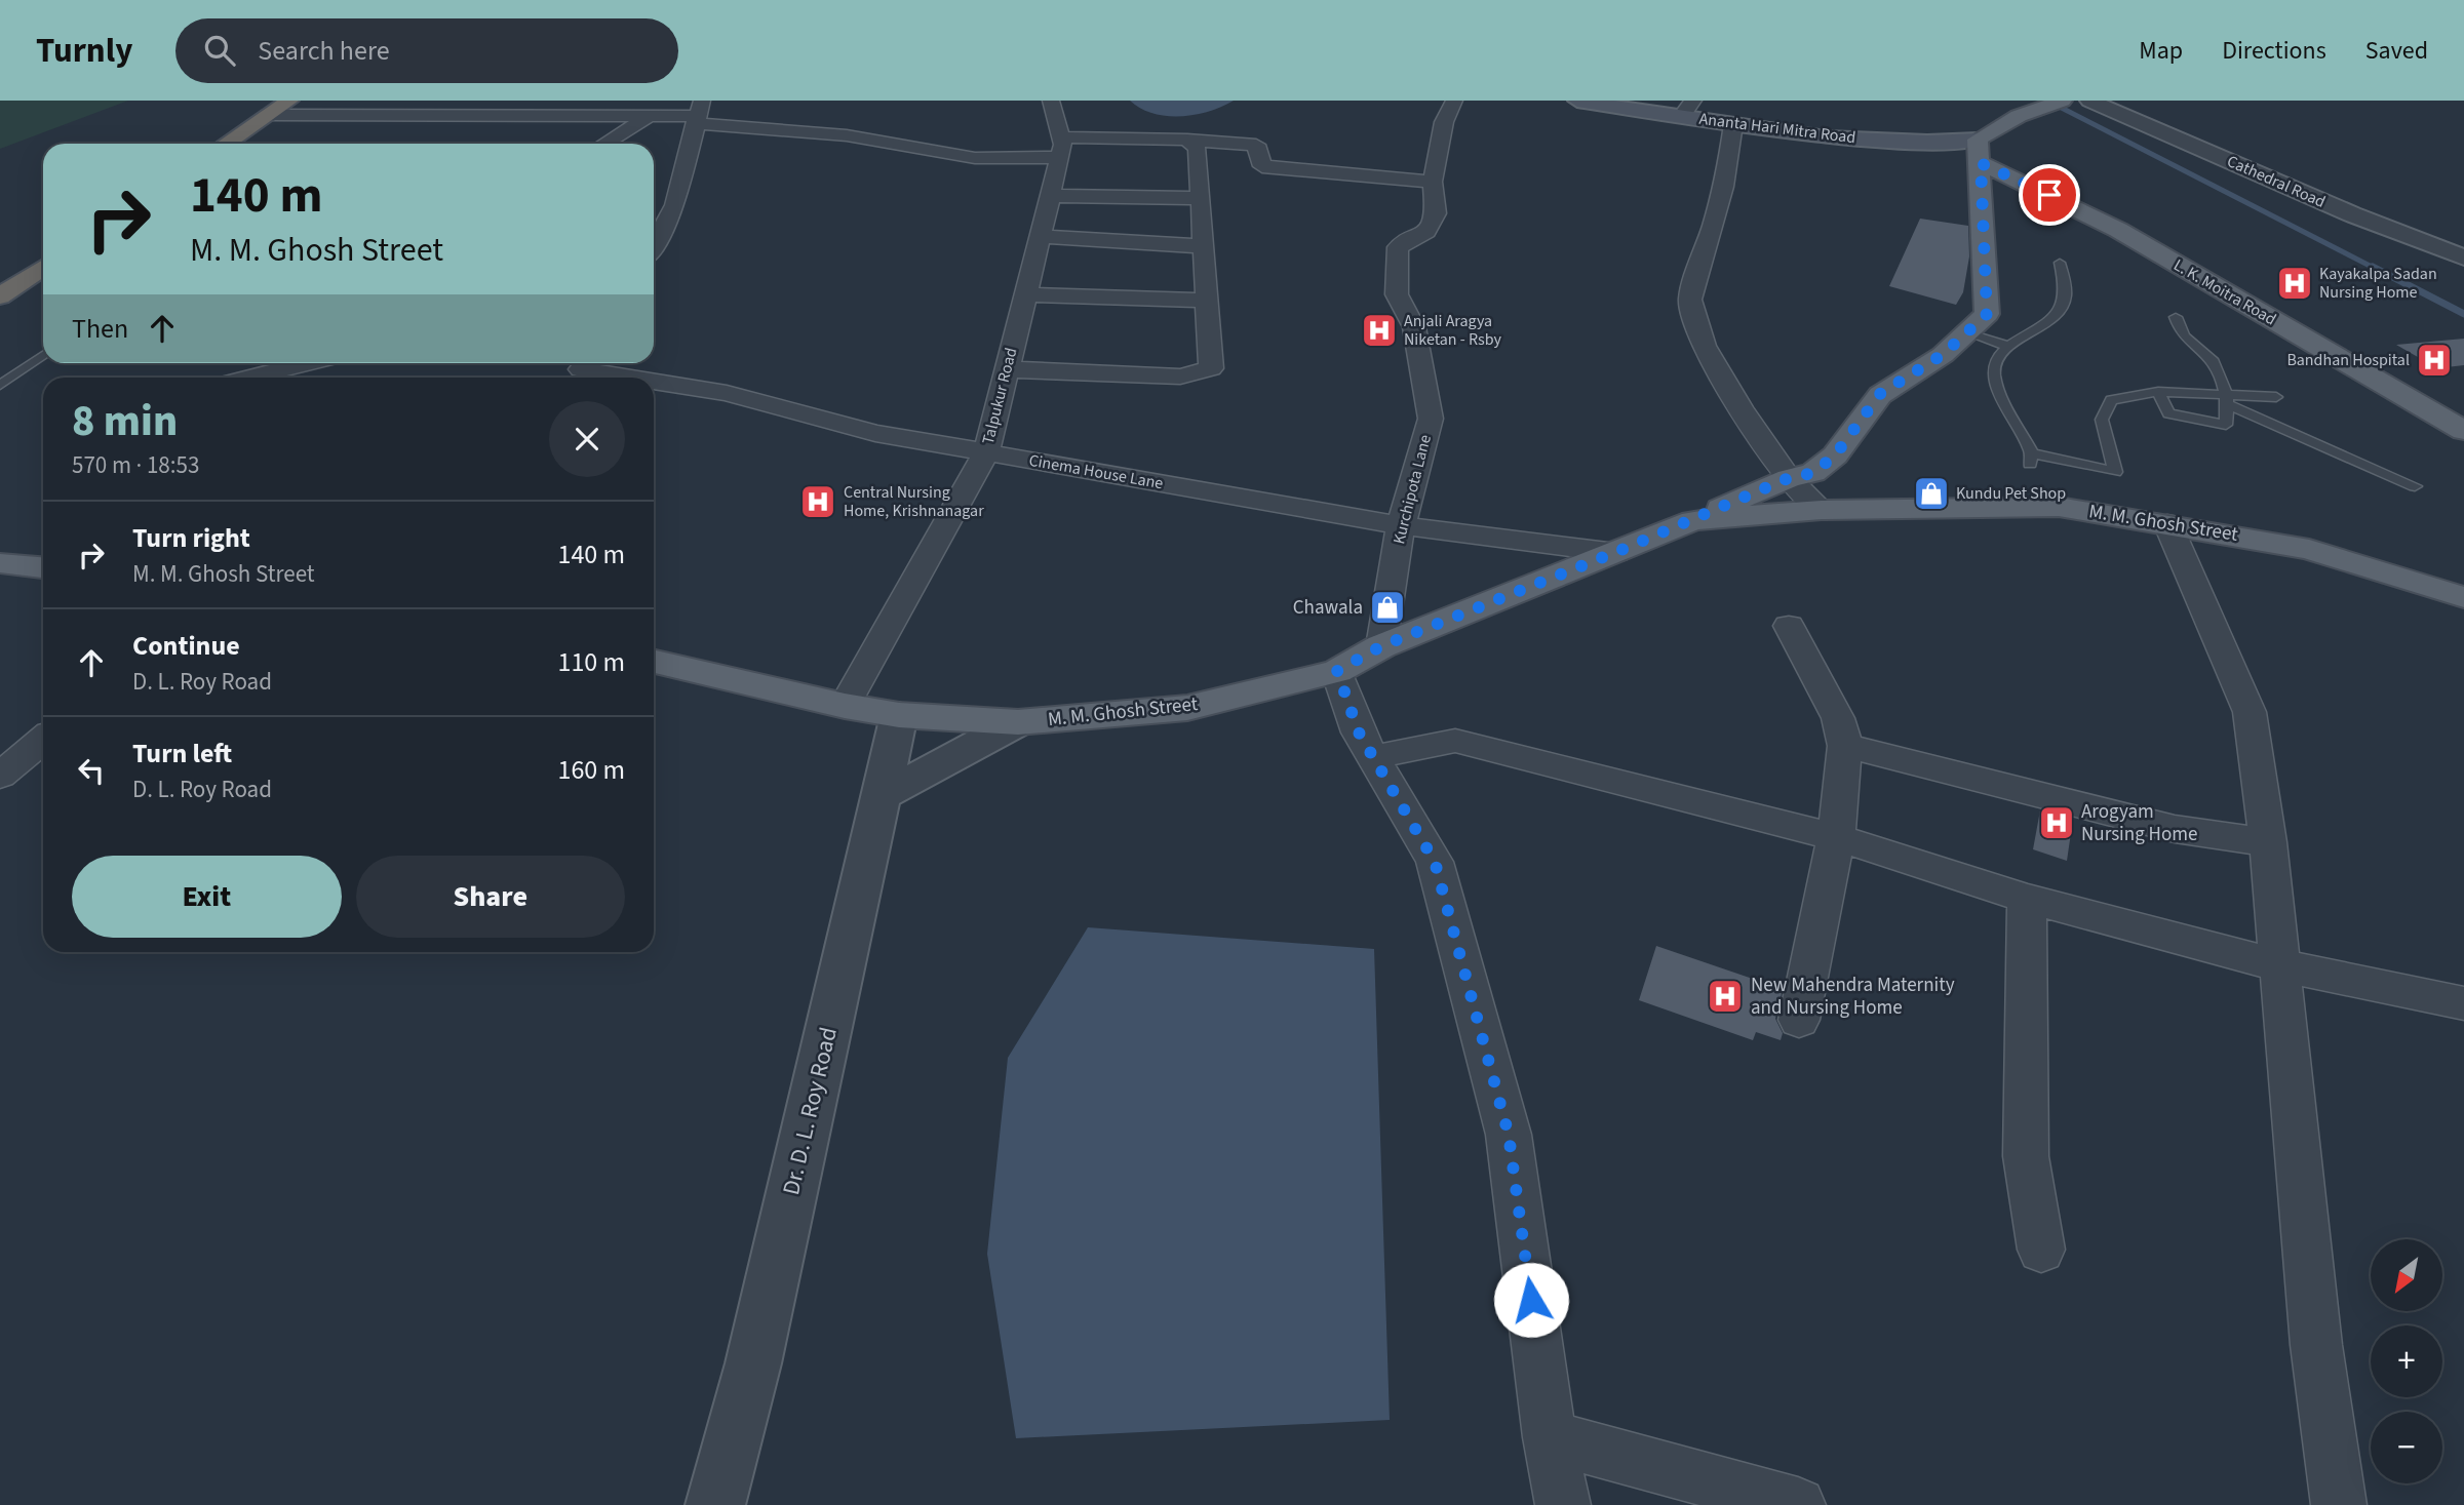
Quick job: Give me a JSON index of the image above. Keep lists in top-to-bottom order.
{
  "streets": {
    "main road": ["Ananta Hari Mitra Road", "L. K. Moitra Road", "M. M. Ghosh Street"],
    "street": [
      "Cathedral Road",
      "Talpukur Road",
      "Cinema House Lane",
      "Kurchipota Lane",
      "Dr. D. L. Roy Road"
    ]
  },
  "crossings": [
    ["Ananta Hari Mitra Road", "L. K. Moitra Road"],
    ["Talpukur Road", "Cinema House Lane"],
    ["Talpukur Road", "M. M. Ghosh Street"],
    ["Cinema House Lane", "Kurchipota Lane"],
    ["Cinema House Lane", "M. M. Ghosh Street"],
    ["Kurchipota Lane", "M. M. Ghosh Street"],
    ["M. M. Ghosh Street", "Dr. D. L. Roy Road"]
  ],
  "places": {
    "hospital": [
      "Kayakalpa Sadan Nursing Home",
      "Anjali Aragya Niketan - Rsby",
      "Bandhan Hospital",
      "Central Nursing Home, Krishnanagar",
      "Arogyam Nursing Home",
      "New Mahendra Maternity and Nursing Home"
    ],
    "shop": ["Kundu Pet Shop", "Chawala"]
  },
  "north": "bottom left",
  "page": {
    "header": "Turnly",
    "search": "Search here",
    "nav": ["Map", "Directions", "Saved"],
    "turn": ["140 m", "M. M. Ghosh Street"],
    "then": "Then",
    "heading": ["8 min", "570 m · 18:53"],
    "list": [
      {
        "name": "Turn right",
        "note": "M. M. Ghosh Street",
        "value": "140 m"
      },
      {
        "name": "Continue",
        "note": "D. L. Roy Road",
        "value": "110 m"
      },
      {
        "name": "Turn left",
        "note": "D. L. Roy Road",
        "value": "160 m"
      }
    ],
    "buttons": ["Exit", "Share"],
    "map_buttons": ["+", "−"]
  }
}
